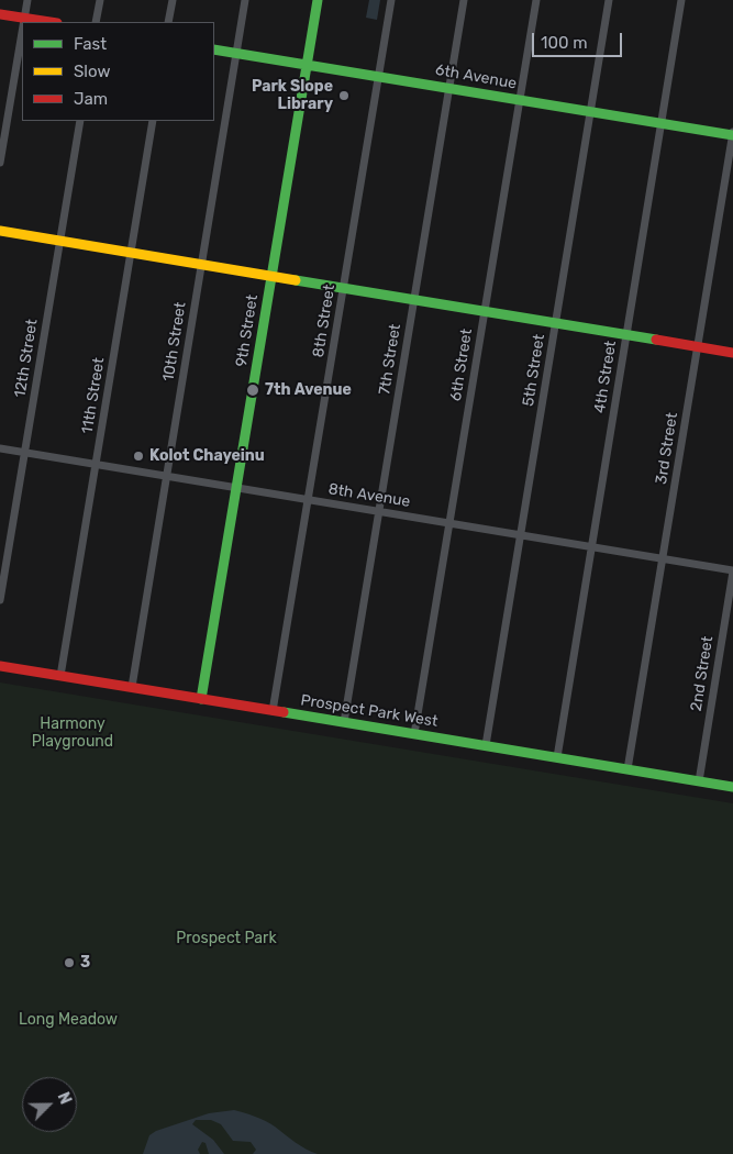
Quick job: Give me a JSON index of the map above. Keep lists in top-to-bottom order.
{
  "streets": {
    "street": [
      "6th Avenue",
      "8th Street",
      "9th Street",
      "10th Street",
      "12th Street",
      "7th Street",
      "6th Street",
      "5th Street",
      "4th Street",
      "11th Street",
      "3rd Street",
      "8th Avenue",
      "2nd Street",
      "Prospect Park West"
    ]
  },
  "crossings": [
    ["6th Avenue", "8th Street"],
    ["6th Avenue", "9th Street"],
    ["6th Avenue", "10th Street"],
    ["6th Avenue", "7th Street"],
    ["6th Avenue", "6th Street"],
    ["6th Avenue", "5th Street"],
    ["6th Avenue", "4th Street"],
    ["6th Avenue", "3rd Street"],
    ["8th Street", "8th Avenue"],
    ["8th Street", "Prospect Park West"],
    ["9th Street", "8th Avenue"],
    ["9th Street", "Prospect Park West"],
    ["10th Street", "8th Avenue"],
    ["10th Street", "Prospect Park West"],
    ["12th Street", "8th Avenue"],
    ["7th Street", "8th Avenue"],
    ["7th Street", "Prospect Park West"],
    ["6th Street", "8th Avenue"],
    ["6th Street", "Prospect Park West"],
    ["5th Street", "8th Avenue"],
    ["5th Street", "Prospect Park West"],
    ["4th Street", "8th Avenue"],
    ["4th Street", "Prospect Park West"],
    ["11th Street", "8th Avenue"],
    ["11th Street", "Prospect Park West"],
    ["3rd Street", "8th Avenue"],
    ["3rd Street", "Prospect Park West"],
    ["8th Avenue", "2nd Street"],
    ["2nd Street", "Prospect Park West"]
  ],
  "parks": ["Harmony Playground", "Prospect Park", "Long Meadow"],
  "places": [
    "Park Slope Library",
    "7th Avenue",
    "Kolot Chayeinu",
    "3"
  ],
  "legend": ["Fast", "Slow", "Jam"],
  "scale_bar": "100 m",
  "north": "top right"
}
